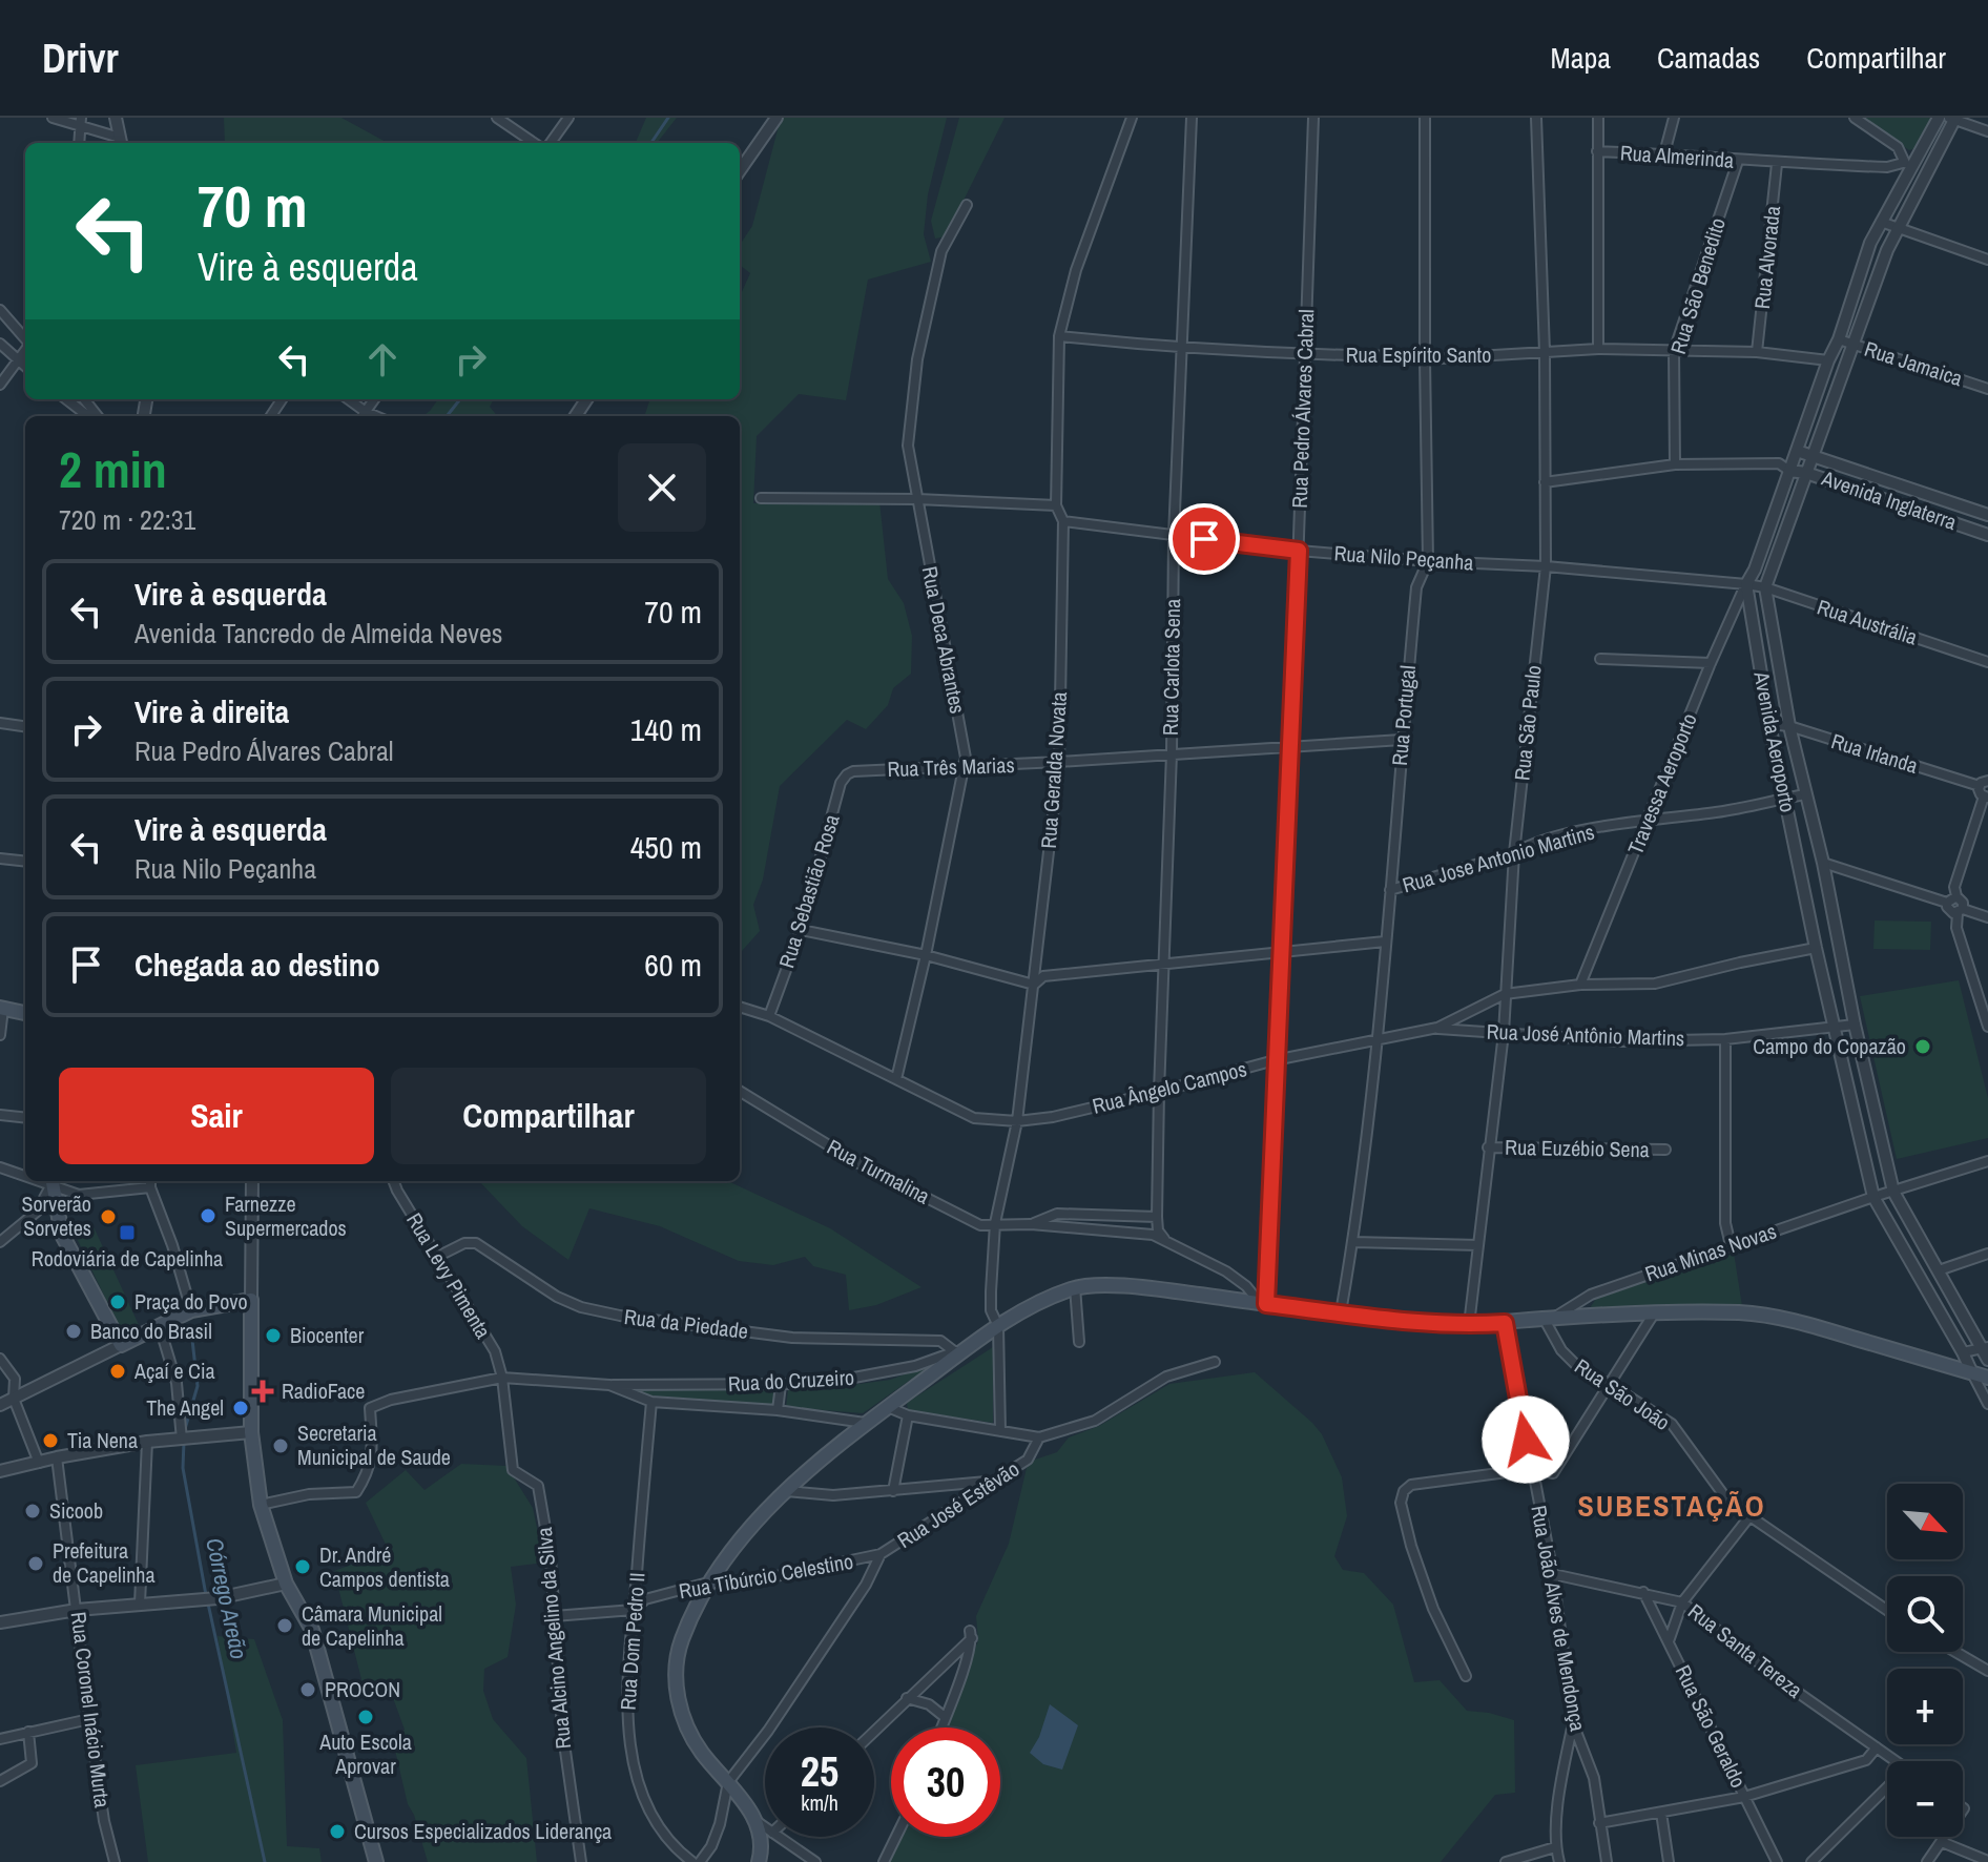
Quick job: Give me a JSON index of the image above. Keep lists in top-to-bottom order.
{
  "streets": {
    "street": [
      "Rua Almerinda",
      "Rua Alvorada",
      "Rua São Benedito",
      "Rua Espírito Santo",
      "Rua Jamaica",
      "Rua Pedro Álvares Cabral",
      "Avenida Inglaterra",
      "Rua Nilo Peçanha",
      "Rua Austrália",
      "Rua Deca Abrantes",
      "Rua Carlota Sena",
      "Rua Portugal",
      "Rua São Paulo",
      "Avenida Aeroporto",
      "Rua Irlanda",
      "Rua Três Marias",
      "Rua Geralda Novata",
      "Travessa Aeroporto",
      "Rua Jose Antonio Martins",
      "Rua Sebastião Rosa",
      "Rua José Antônio Martins",
      "Rua Ângelo Campos",
      "Rua Euzébio Sena",
      "Rua Turmalina",
      "Rua Minas Novas",
      "Rua Levy Pimenta",
      "Rua da Piedade",
      "Rua do Cruzeiro",
      "Rua São João",
      "Rua José Estêvão",
      "Rua Tibúrcio Celestino",
      "Rua João Alves de Mendonça",
      "Rua Alcino Angelino da Silva",
      "Rua Dom Pedro II",
      "Rua Santa Tereza",
      "Rua Coronel Inácio Murta",
      "Rua São Geraldo"
    ]
  },
  "crossings": [
    ["Rua Almerinda", "Rua Alvorada"],
    ["Rua Almerinda", "Rua São Benedito"],
    ["Rua Almerinda", "Rua Espírito Santo"],
    ["Rua Alvorada", "Rua Espírito Santo"],
    ["Rua São Benedito", "Rua Espírito Santo"],
    ["Rua Espírito Santo", "Rua Pedro Álvares Cabral"],
    ["Rua Espírito Santo", "Rua Carlota Sena"],
    ["Rua Espírito Santo", "Rua Portugal"],
    ["Rua Espírito Santo", "Rua São Paulo"],
    ["Rua Espírito Santo", "Rua Geralda Novata"],
    ["Rua Jamaica", "Avenida Aeroporto"],
    ["Rua Pedro Álvares Cabral", "Rua Nilo Peçanha"],
    ["Rua Pedro Álvares Cabral", "Rua Três Marias"],
    ["Rua Pedro Álvares Cabral", "Rua Ângelo Campos"],
    ["Rua Pedro Álvares Cabral", "Rua Turmalina"],
    ["Avenida Inglaterra", "Avenida Aeroporto"],
    ["Rua Nilo Peçanha", "Rua Austrália"],
    ["Rua Nilo Peçanha", "Rua Carlota Sena"],
    ["Rua Nilo Peçanha", "Rua Portugal"],
    ["Rua Nilo Peçanha", "Rua São Paulo"],
    ["Rua Nilo Peçanha", "Avenida Aeroporto"],
    ["Rua Nilo Peçanha", "Rua Geralda Novata"],
    ["Rua Nilo Peçanha", "Travessa Aeroporto"],
    ["Rua Austrália", "Avenida Aeroporto"],
    ["Rua Austrália", "Travessa Aeroporto"],
    ["Rua Deca Abrantes", "Rua Três Marias"],
    ["Rua Deca Abrantes", "Rua Ângelo Campos"],
    ["Rua Carlota Sena", "Rua Três Marias"],
    ["Rua Carlota Sena", "Rua Ângelo Campos"],
    ["Rua Carlota Sena", "Rua Turmalina"],
    ["Rua Portugal", "Rua Três Marias"],
    ["Rua Portugal", "Rua Jose Antonio Martins"],
    ["Rua Portugal", "Rua Ângelo Campos"],
    ["Rua São Paulo", "Rua Jose Antonio Martins"],
    ["Rua São Paulo", "Rua José Antônio Martins"],
    ["Rua São Paulo", "Rua Ângelo Campos"],
    ["Rua São Paulo", "Rua Euzébio Sena"],
    ["Avenida Aeroporto", "Rua Irlanda"],
    ["Avenida Aeroporto", "Travessa Aeroporto"],
    ["Avenida Aeroporto", "Rua Jose Antonio Martins"],
    ["Avenida Aeroporto", "Rua José Antônio Martins"],
    ["Avenida Aeroporto", "Rua Ângelo Campos"],
    ["Avenida Aeroporto", "Rua Minas Novas"],
    ["Rua Três Marias", "Rua Geralda Novata"],
    ["Rua Três Marias", "Rua Sebastião Rosa"],
    ["Rua Geralda Novata", "Rua Ângelo Campos"],
    ["Rua Geralda Novata", "Rua Turmalina"],
    ["Travessa Aeroporto", "Rua Jose Antonio Martins"],
    ["Travessa Aeroporto", "Rua Ângelo Campos"],
    ["Rua Sebastião Rosa", "Rua Ângelo Campos"],
    ["Rua José Antônio Martins", "Rua Ângelo Campos"],
    ["Rua Minas Novas", "Rua São João"],
    ["Rua Levy Pimenta", "Rua da Piedade"],
    ["Rua Levy Pimenta", "Rua do Cruzeiro"],
    ["Rua Levy Pimenta", "Rua Alcino Angelino da Silva"],
    ["Rua da Piedade", "Rua do Cruzeiro"],
    ["Rua do Cruzeiro", "Rua Alcino Angelino da Silva"],
    ["Rua do Cruzeiro", "Rua Dom Pedro II"],
    ["Rua José Estêvão", "Rua Tibúrcio Celestino"],
    ["Rua Tibúrcio Celestino", "Rua Alcino Angelino da Silva"],
    ["Rua Tibúrcio Celestino", "Rua Dom Pedro II"],
    ["Rua João Alves de Mendonça", "Rua Santa Tereza"],
    ["Rua Santa Tereza", "Rua São Geraldo"]
  ],
  "districts": ["SUBESTAÇÃO"],
  "water": ["Córrego Areão"],
  "places": {
    "other": [
      "Campo do Copazão",
      "Farnezze Supermercados",
      "Sorverão Sorvetes",
      "Praça do Povo",
      "Banco do Brasil",
      "Biocenter",
      "Açaí e Cia",
      "The Angel",
      "Tia Nena",
      "Secretaria Municipal de Saude",
      "Sicoob",
      "Prefeitura de Capelinha",
      "Dr. André Campos dentista",
      "Câmara Municipal de Capelinha",
      "PROCON",
      "Auto Escola Aprovar",
      "Cursos Especializados Liderança"
    ],
    "transit": ["Rodoviária de Capelinha"],
    "health": ["RadioFace"]
  },
  "north": "bottom right",
  "page": {
    "header": "Drivr",
    "nav": ["Mapa", "Camadas", "Compartilhar"],
    "turn": ["70 m", "Vire à esquerda"],
    "heading": ["2 min", "720 m · 22:31"],
    "list": [
      {
        "name": "Vire à esquerda",
        "note": "Avenida Tancredo de Almeida Neves",
        "value": "70 m"
      },
      {
        "name": "Vire à direita",
        "note": "Rua Pedro Álvares Cabral",
        "value": "140 m"
      },
      {
        "name": "Vire à esquerda",
        "note": "Rua Nilo Peçanha",
        "value": "450 m"
      },
      {
        "name": "Chegada ao destino",
        "value": "60 m"
      }
    ],
    "buttons": ["Sair", "Compartilhar"],
    "map_buttons": ["+", "−"],
    "speed": "25 km/h",
    "limit": "30"
  }
}
